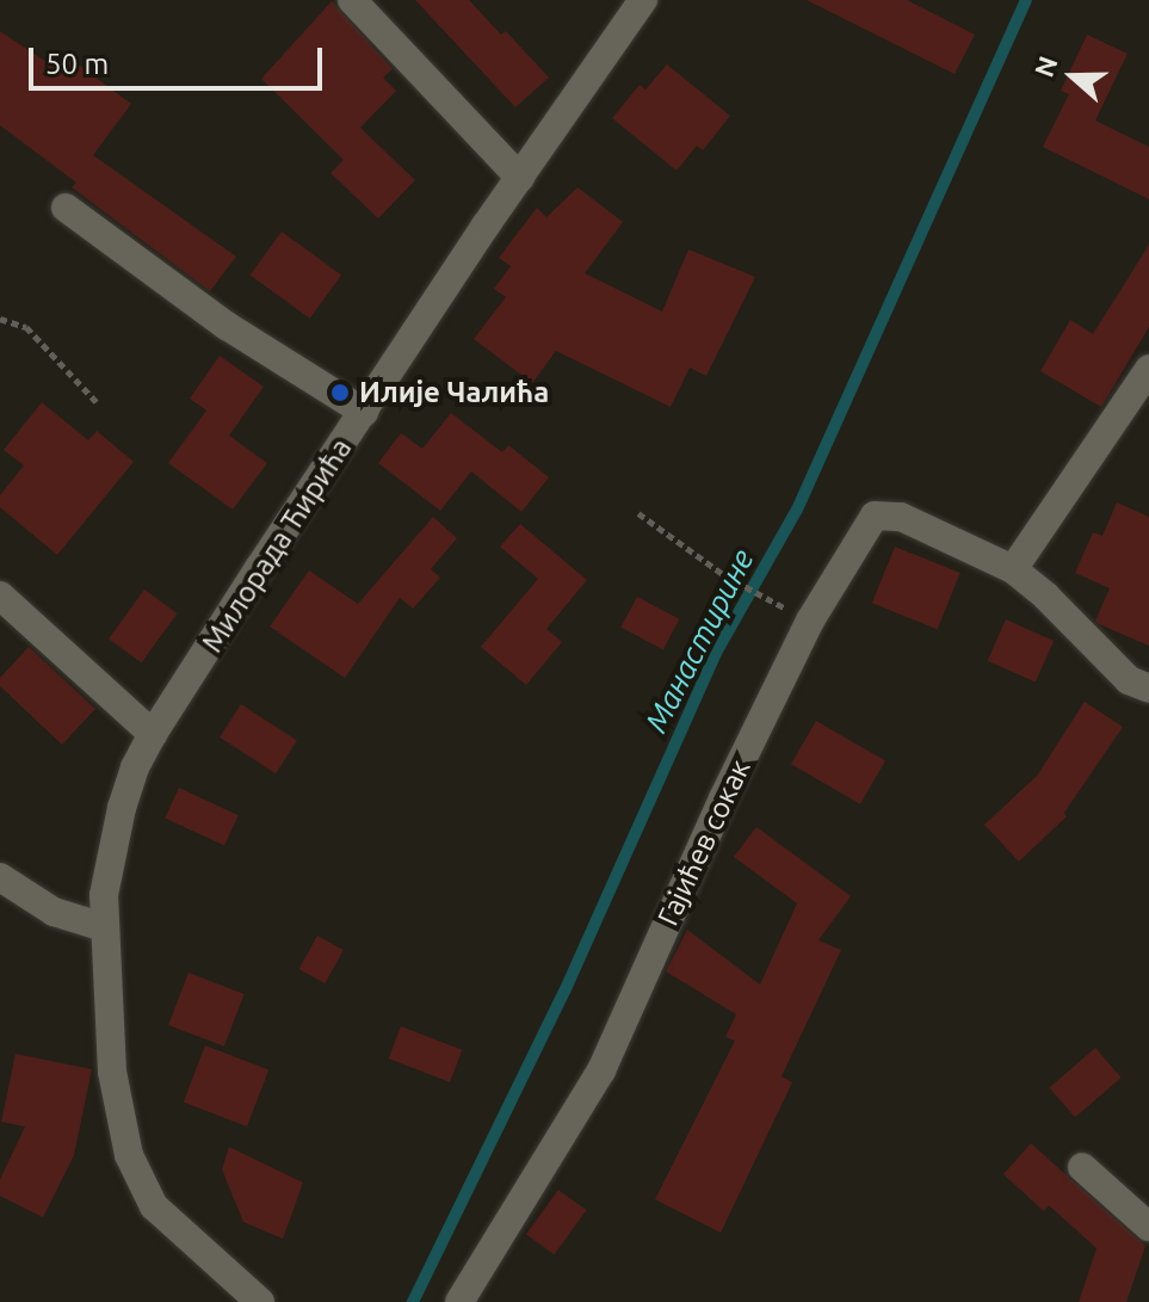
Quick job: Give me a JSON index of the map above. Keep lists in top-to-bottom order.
{
  "streets": {
    "street": ["Милорада Ћирића", "Гајићев сокак"]
  },
  "water": ["Манастирине"],
  "places": ["Илије Чалића"],
  "scale_bar": "50 m",
  "north": "left"
}
